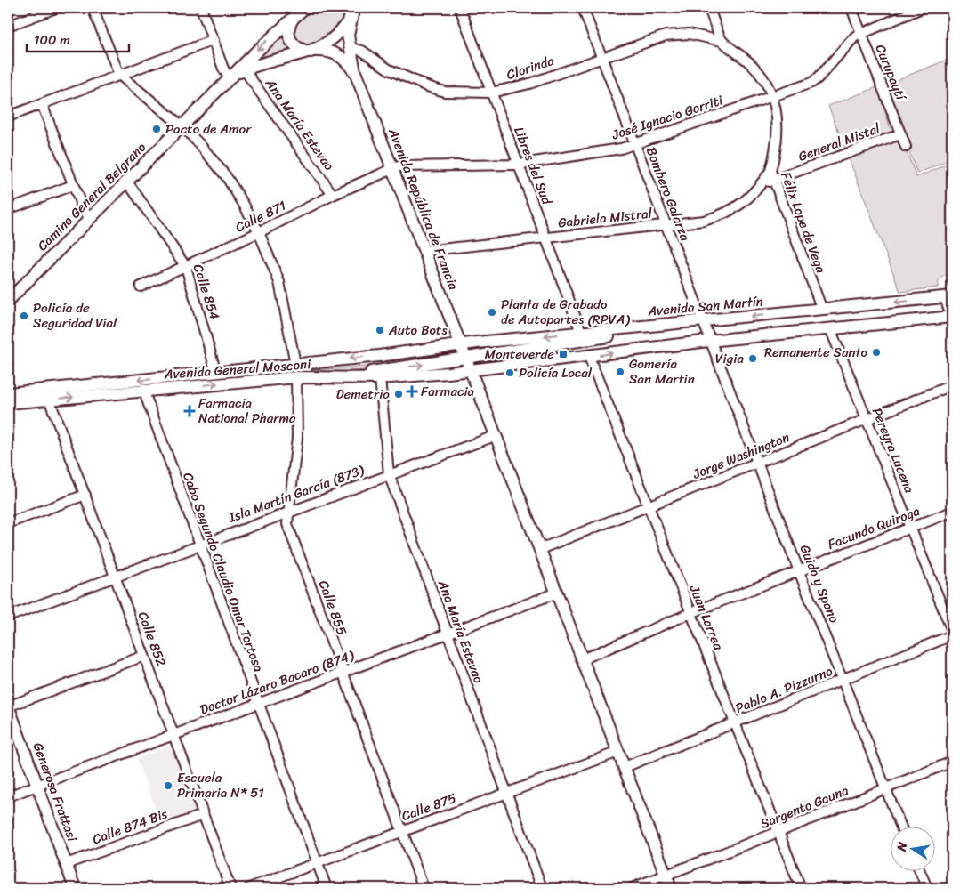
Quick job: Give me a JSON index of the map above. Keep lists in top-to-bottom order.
{
  "streets": {
    "main road": [
      "Camino General Belgrano",
      "Avenida República de Francia",
      "Avenida San Martín",
      "Avenida General Mosconi",
      "Generosa Frattasi"
    ],
    "street": [
      "Clorinda",
      "Curupaytí",
      "José Ignacio Gorriti",
      "Ana María Estevao",
      "General Mistal",
      "Libres del Sud",
      "Bombero Galarza",
      "Calle 871",
      "Gabriela Mistral",
      "Félix Lope de Vega",
      "Calle 854",
      "Pereyra Lucena",
      "Jorge Washington",
      "Isla Martín García (873)",
      "Facundo Quiroga",
      "Cabo Segundo Claudio Omar Tortosa",
      "Guido y Spano",
      "Calle 855",
      "Juan Larrea",
      "Calle 852",
      "Doctor Lázaro Bacaro (874)",
      "Pablo A. Pizzurno",
      "Calle 875",
      "Sargento Gauna",
      "Calle 874 Bis"
    ]
  },
  "crossings": [
    ["Clorinda", "Libres del Sud"],
    ["Clorinda", "Bombero Galarza"],
    ["Clorinda", "Avenida República de Francia"],
    ["Clorinda", "Félix Lope de Vega"],
    ["Curupaytí", "José Ignacio Gorriti"],
    ["Curupaytí", "General Mistal"],
    ["José Ignacio Gorriti", "Libres del Sud"],
    ["José Ignacio Gorriti", "Bombero Galarza"],
    ["José Ignacio Gorriti", "Avenida República de Francia"],
    ["José Ignacio Gorriti", "Calle 871"],
    ["José Ignacio Gorriti", "Félix Lope de Vega"],
    ["Ana María Estevao", "Camino General Belgrano"],
    ["Ana María Estevao", "Calle 871"],
    ["Ana María Estevao", "Avenida General Mosconi"],
    ["Ana María Estevao", "Isla Martín García (873)"],
    ["Ana María Estevao", "Doctor Lázaro Bacaro (874)"],
    ["Ana María Estevao", "Calle 875"],
    ["General Mistal", "Gabriela Mistral"],
    ["General Mistal", "Félix Lope de Vega"],
    ["Libres del Sud", "Gabriela Mistral"],
    ["Libres del Sud", "Avenida San Martín"],
    ["Bombero Galarza", "Gabriela Mistral"],
    ["Bombero Galarza", "Avenida San Martín"],
    ["Bombero Galarza", "Guido y Spano"],
    ["Camino General Belgrano", "Avenida República de Francia"],
    ["Camino General Belgrano", "Calle 854"],
    ["Avenida República de Francia", "Calle 871"],
    ["Avenida República de Francia", "Gabriela Mistral"],
    ["Avenida República de Francia", "Avenida San Martín"],
    ["Avenida República de Francia", "Avenida General Mosconi"],
    ["Avenida República de Francia", "Jorge Washington"],
    ["Avenida República de Francia", "Isla Martín García (873)"],
    ["Avenida República de Francia", "Facundo Quiroga"],
    ["Avenida República de Francia", "Doctor Lázaro Bacaro (874)"],
    ["Avenida República de Francia", "Pablo A. Pizzurno"],
    ["Avenida República de Francia", "Calle 875"],
    ["Avenida República de Francia", "Sargento Gauna"],
    ["Calle 871", "Calle 854"],
    ["Gabriela Mistral", "Félix Lope de Vega"],
    ["Félix Lope de Vega", "Avenida San Martín"],
    ["Calle 854", "Avenida General Mosconi"],
    ["Avenida San Martín", "Avenida General Mosconi"],
    ["Avenida General Mosconi", "Cabo Segundo Claudio Omar Tortosa"],
    ["Avenida General Mosconi", "Calle 855"],
    ["Avenida General Mosconi", "Calle 852"],
    ["Pereyra Lucena", "Jorge Washington"],
    ["Pereyra Lucena", "Facundo Quiroga"],
    ["Jorge Washington", "Guido y Spano"],
    ["Jorge Washington", "Juan Larrea"],
    ["Isla Martín García (873)", "Cabo Segundo Claudio Omar Tortosa"],
    ["Isla Martín García (873)", "Calle 855"],
    ["Isla Martín García (873)", "Calle 852"],
    ["Facundo Quiroga", "Guido y Spano"],
    ["Facundo Quiroga", "Juan Larrea"],
    ["Cabo Segundo Claudio Omar Tortosa", "Doctor Lázaro Bacaro (874)"],
    ["Cabo Segundo Claudio Omar Tortosa", "Calle 875"],
    ["Guido y Spano", "Pablo A. Pizzurno"],
    ["Guido y Spano", "Sargento Gauna"],
    ["Calle 855", "Doctor Lázaro Bacaro (874)"],
    ["Calle 855", "Calle 875"],
    ["Juan Larrea", "Pablo A. Pizzurno"],
    ["Juan Larrea", "Sargento Gauna"],
    ["Calle 852", "Doctor Lázaro Bacaro (874)"],
    ["Calle 852", "Calle 874 Bis"],
    ["Doctor Lázaro Bacaro (874)", "Generosa Frattasi"],
    ["Generosa Frattasi", "Calle 874 Bis"]
  ],
  "places": {
    "other": [
      "Pacto de Amor",
      "Planta de Grabado de Autopartes (RPVA)",
      "Policía de Seguridad Vial",
      "Auto Bots",
      "Remanente Santo",
      "Vigia",
      "Gomería San Martin",
      "Policía Local",
      "Demetrio",
      "Escuela Primaria N* 51"
    ],
    "transit": ["Monteverde"],
    "health": ["Farmacia", "Farmacia National Pharma"]
  },
  "scale_bar": "100 m",
  "north": "left"
}
